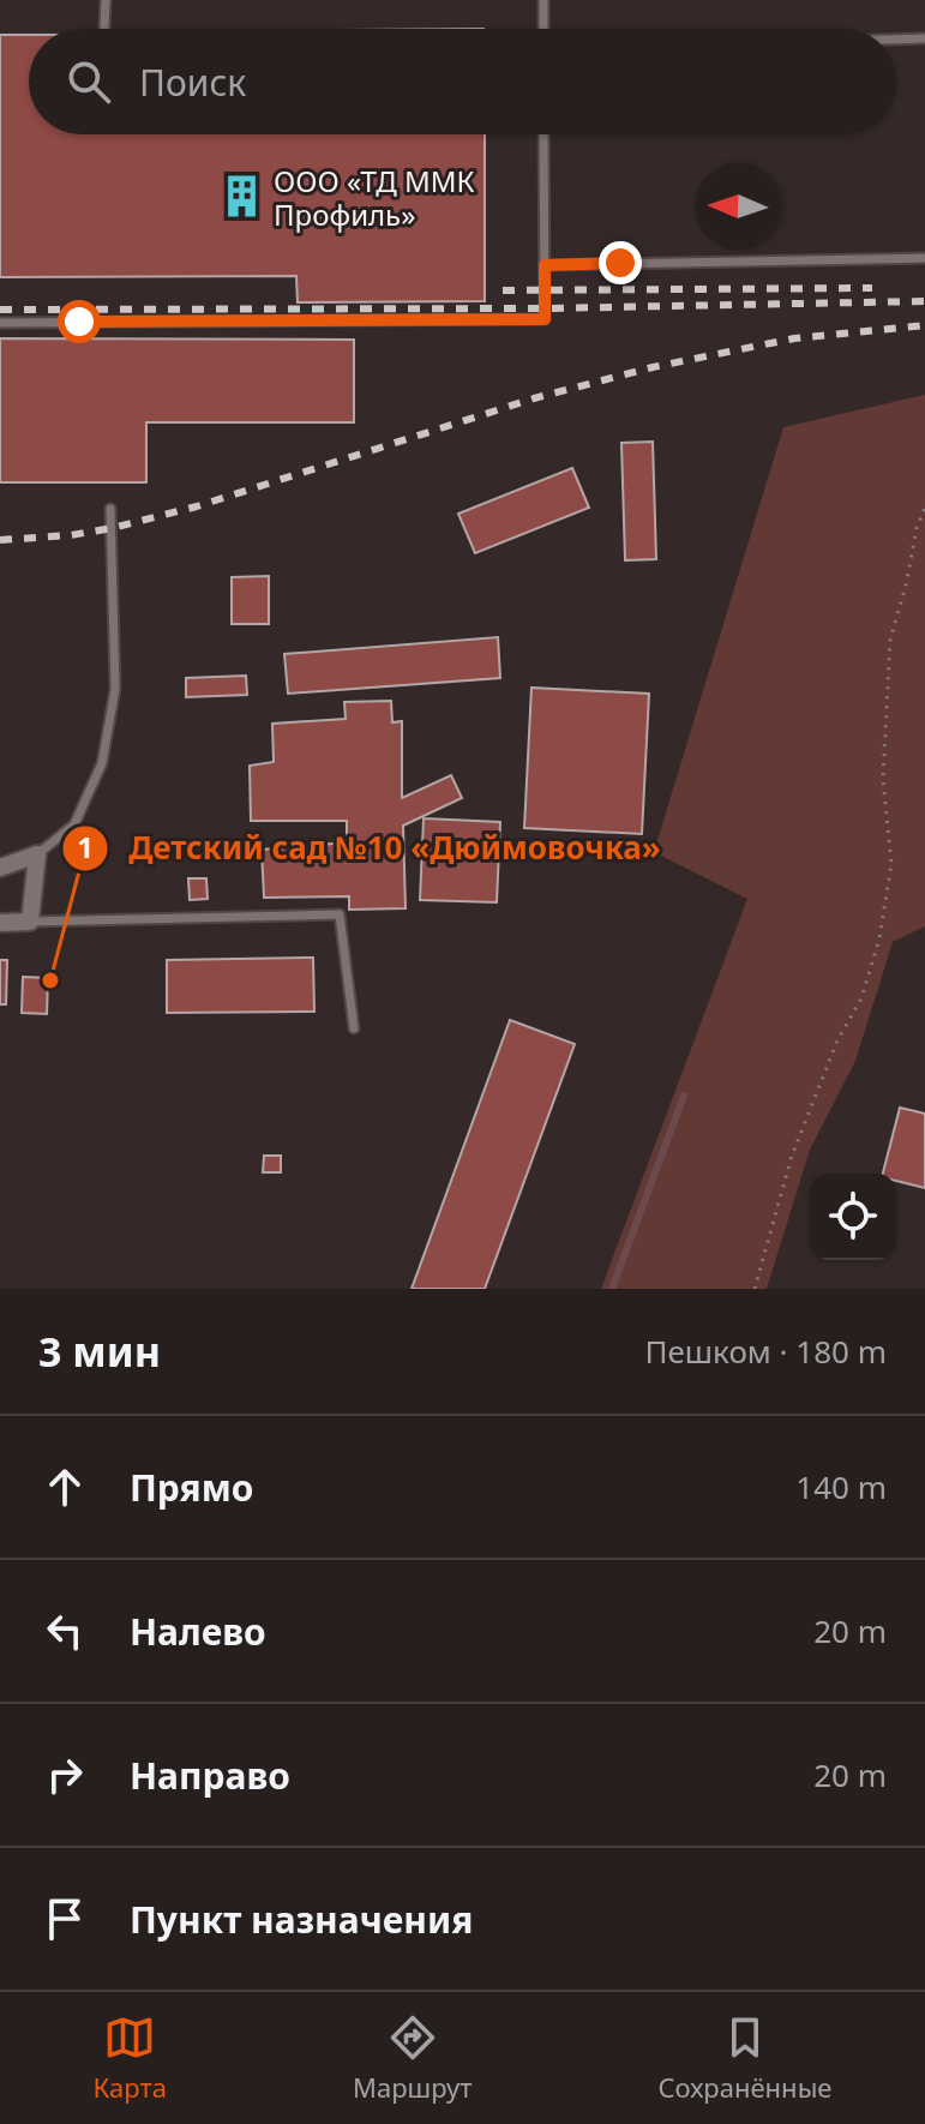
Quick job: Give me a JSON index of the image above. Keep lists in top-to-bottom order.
{
  "places": {
    "building": ["ООО «ТД ММК Профиль»"],
    "other": ["Детский сад №10 «Дюймовочка»"]
  },
  "north": "left",
  "page": {
    "search": "Поиск",
    "heading": ["3 мин", "Пешком · 180 m"],
    "list": [
      ["Прямо", "140 m"],
      ["Налево", "20 m"],
      ["Направо", "20 m"],
      "Пункт назначения"
    ],
    "nav": ["Карта", "Маршрут", "Сохранённые"]
  }
}
